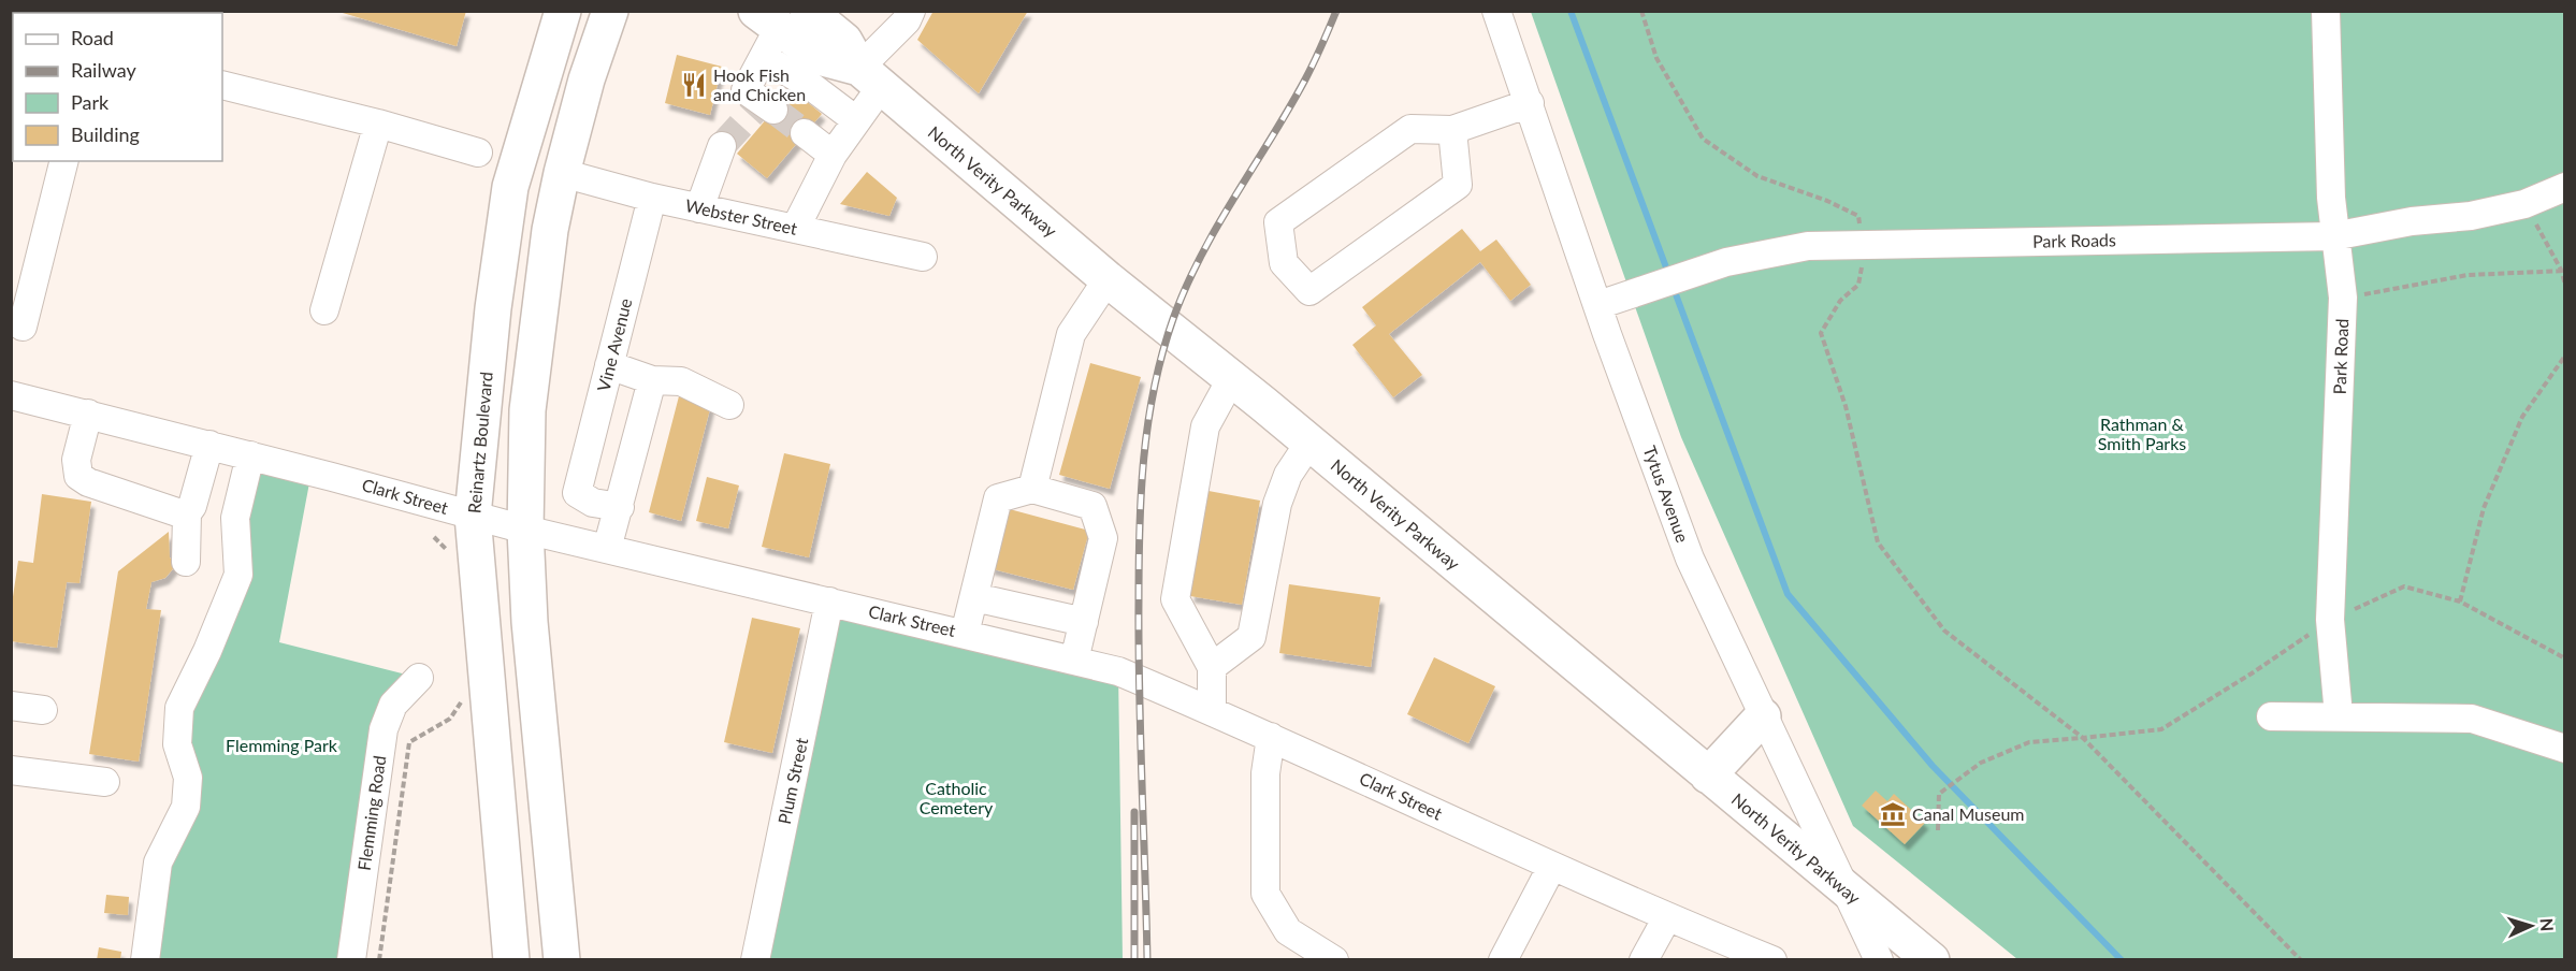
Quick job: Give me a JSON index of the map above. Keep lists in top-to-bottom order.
{
  "streets": {
    "main road": ["North Verity Parkway", "Reinartz Boulevard"],
    "street": [
      "Webster Street",
      "Park Roads",
      "Vine Avenue",
      "Park Road",
      "Tytus Avenue",
      "Clark Street",
      "Plum Street",
      "Flemming Road"
    ]
  },
  "crossings": [
    ["North Verity Parkway", "Tytus Avenue"],
    ["Webster Street", "Vine Avenue"],
    ["Park Roads", "Park Road"],
    ["Park Roads", "Tytus Avenue"],
    ["Reinartz Boulevard", "Clark Street"],
    ["Clark Street", "Plum Street"]
  ],
  "parks": ["Rathman & Smith Parks", "Flemming Park", "Catholic Cemetery"],
  "places": {
    "restaurant": ["Hook Fish and Chicken"],
    "museum": ["Canal Museum"]
  },
  "legend": [
    "Road",
    "Railway",
    "Park",
    "Building"
  ],
  "north": "right"
}
